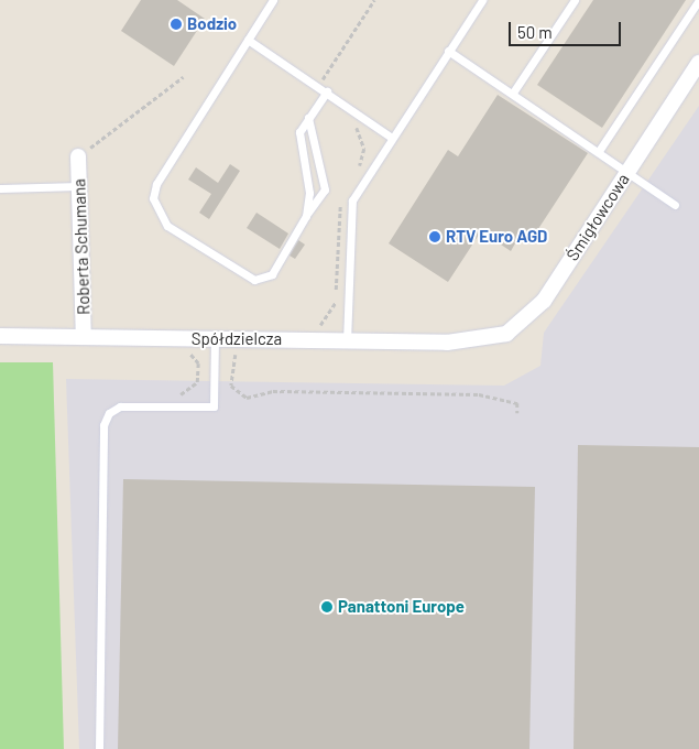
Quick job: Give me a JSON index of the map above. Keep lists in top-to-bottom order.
{
  "streets": {
    "street": ["Śmigłowcowa", "Roberta Schumana", "Spółdzielcza"]
  },
  "crossings": [
    ["Śmigłowcowa", "Spółdzielcza"],
    ["Roberta Schumana", "Spółdzielcza"]
  ],
  "places": ["Bodzio", "RTV Euro AGD", "Panattoni Europe"],
  "scale_bar": "50 m"
}
